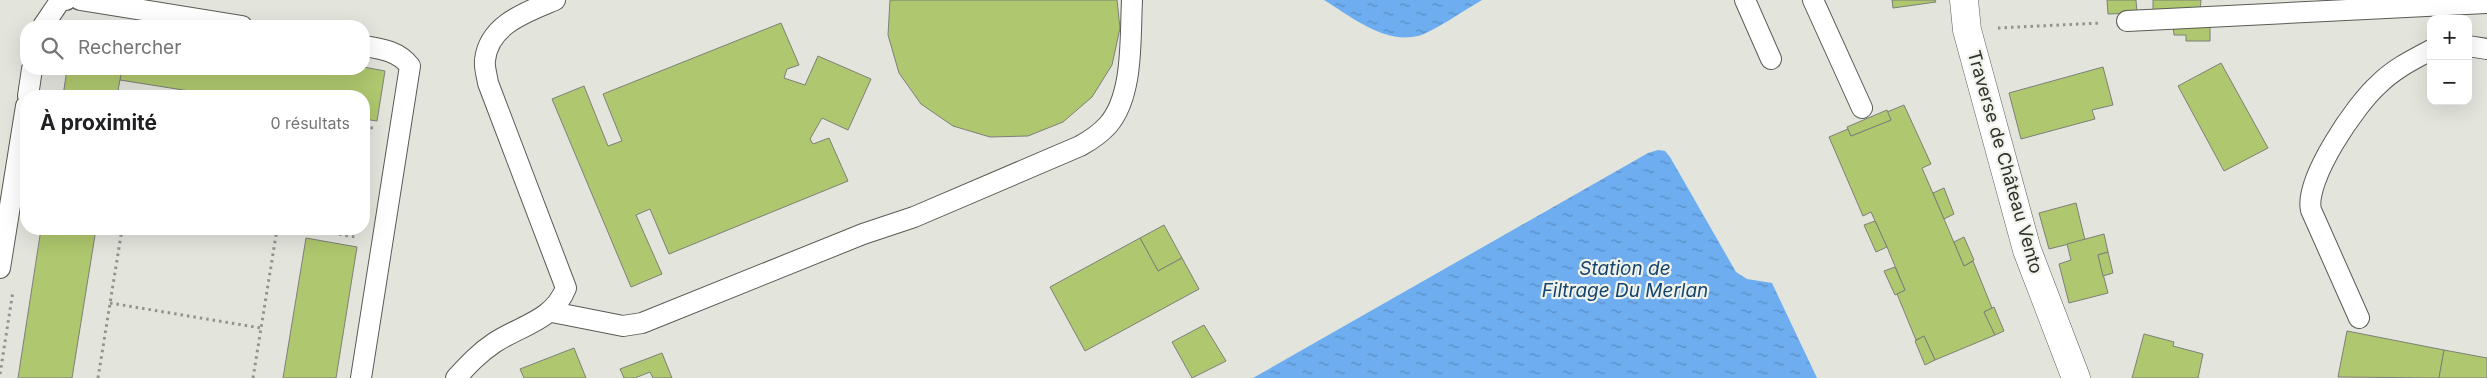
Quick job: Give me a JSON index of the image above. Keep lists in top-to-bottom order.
{
  "streets": {
    "street": ["Traverse de Château Vento"]
  },
  "water": ["Station de Filtrage Du Merlan"],
  "page": {
    "map_buttons": ["+", "−"],
    "search": "Rechercher",
    "heading": ["À proximité", "0 résultats"]
  }
}
